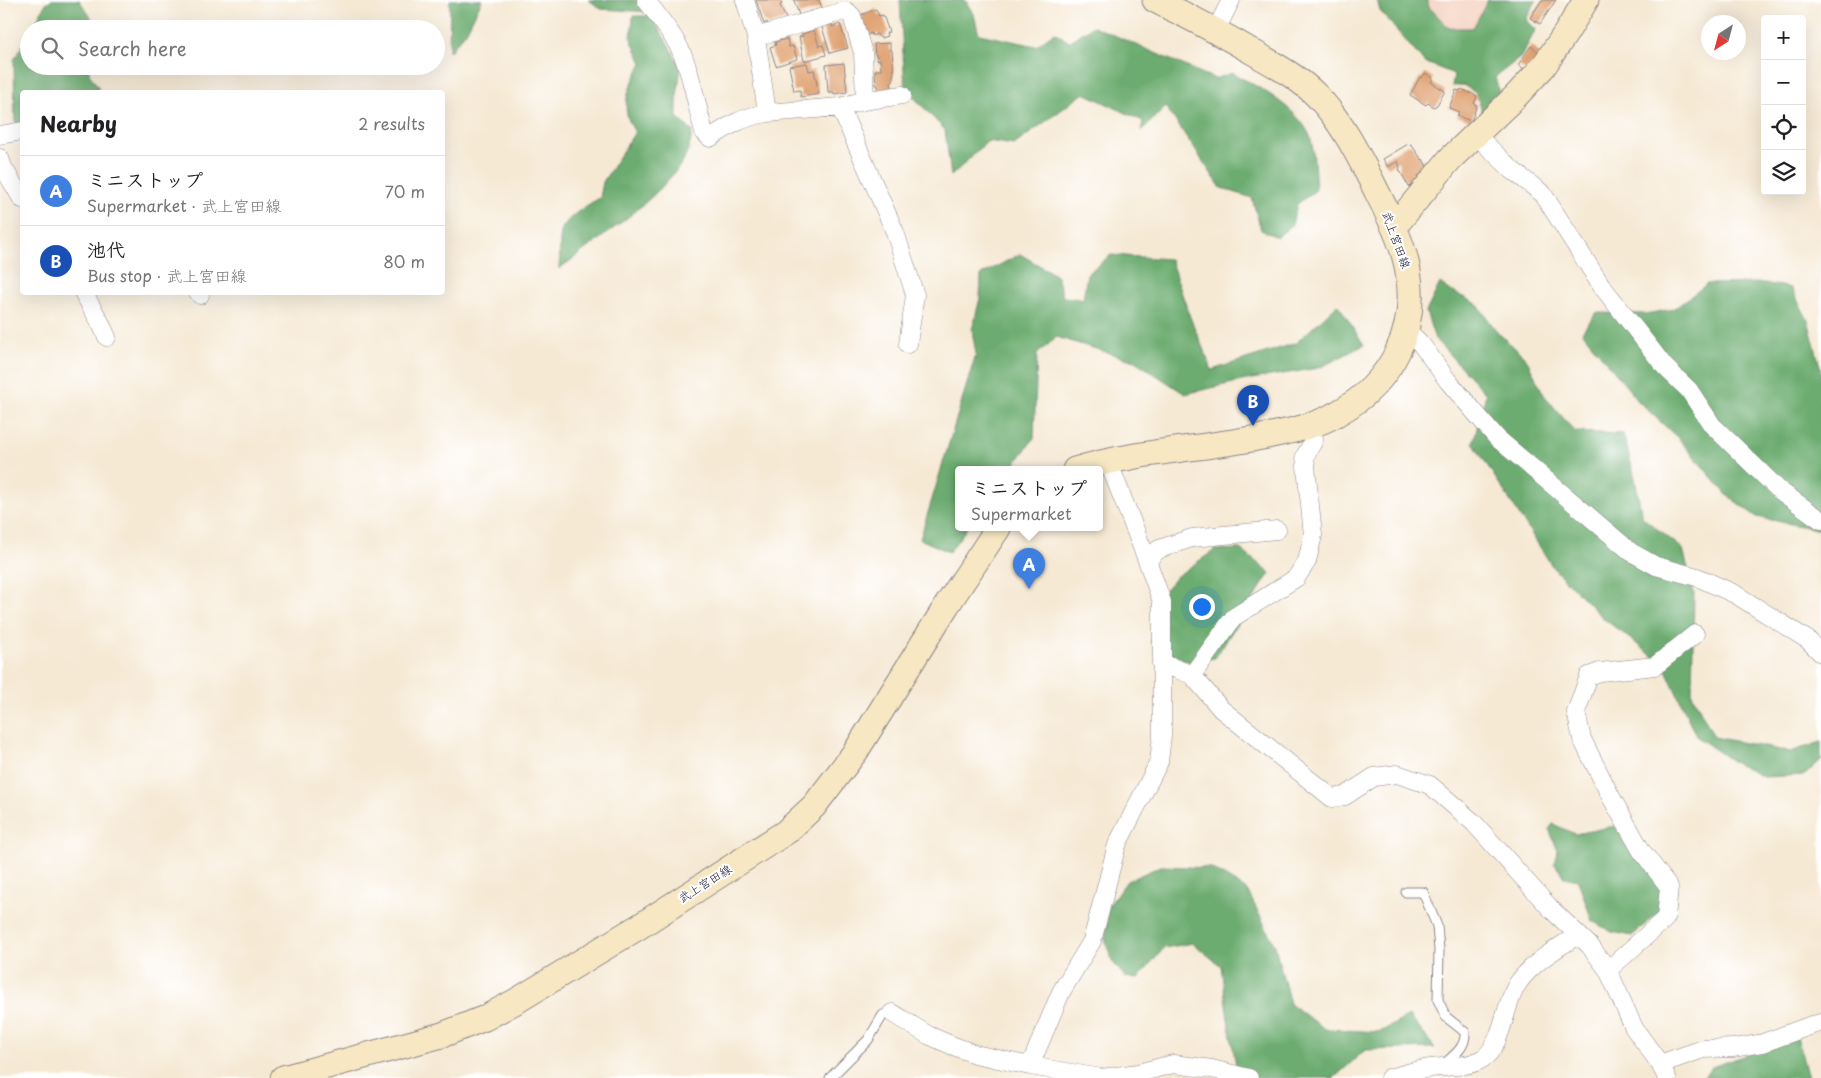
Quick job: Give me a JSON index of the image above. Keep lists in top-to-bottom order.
{
  "streets": {
    "main road": ["武上宮田線"]
  },
  "north": "bottom left",
  "page": {
    "map_buttons": ["+", "−"],
    "search": "Search here",
    "heading": ["Nearby", "2 results"],
    "list": [
      {
        "mark": "A",
        "name": "ミニストップ",
        "note": "Supermarket · 武上宮田線",
        "value": "70 m"
      },
      {
        "mark": "B",
        "name": "池代",
        "note": "Bus stop · 武上宮田線",
        "value": "80 m"
      }
    ],
    "pins": ["B", "A"],
    "popup": ["ミニストップ", "Supermarket"]
  }
}
